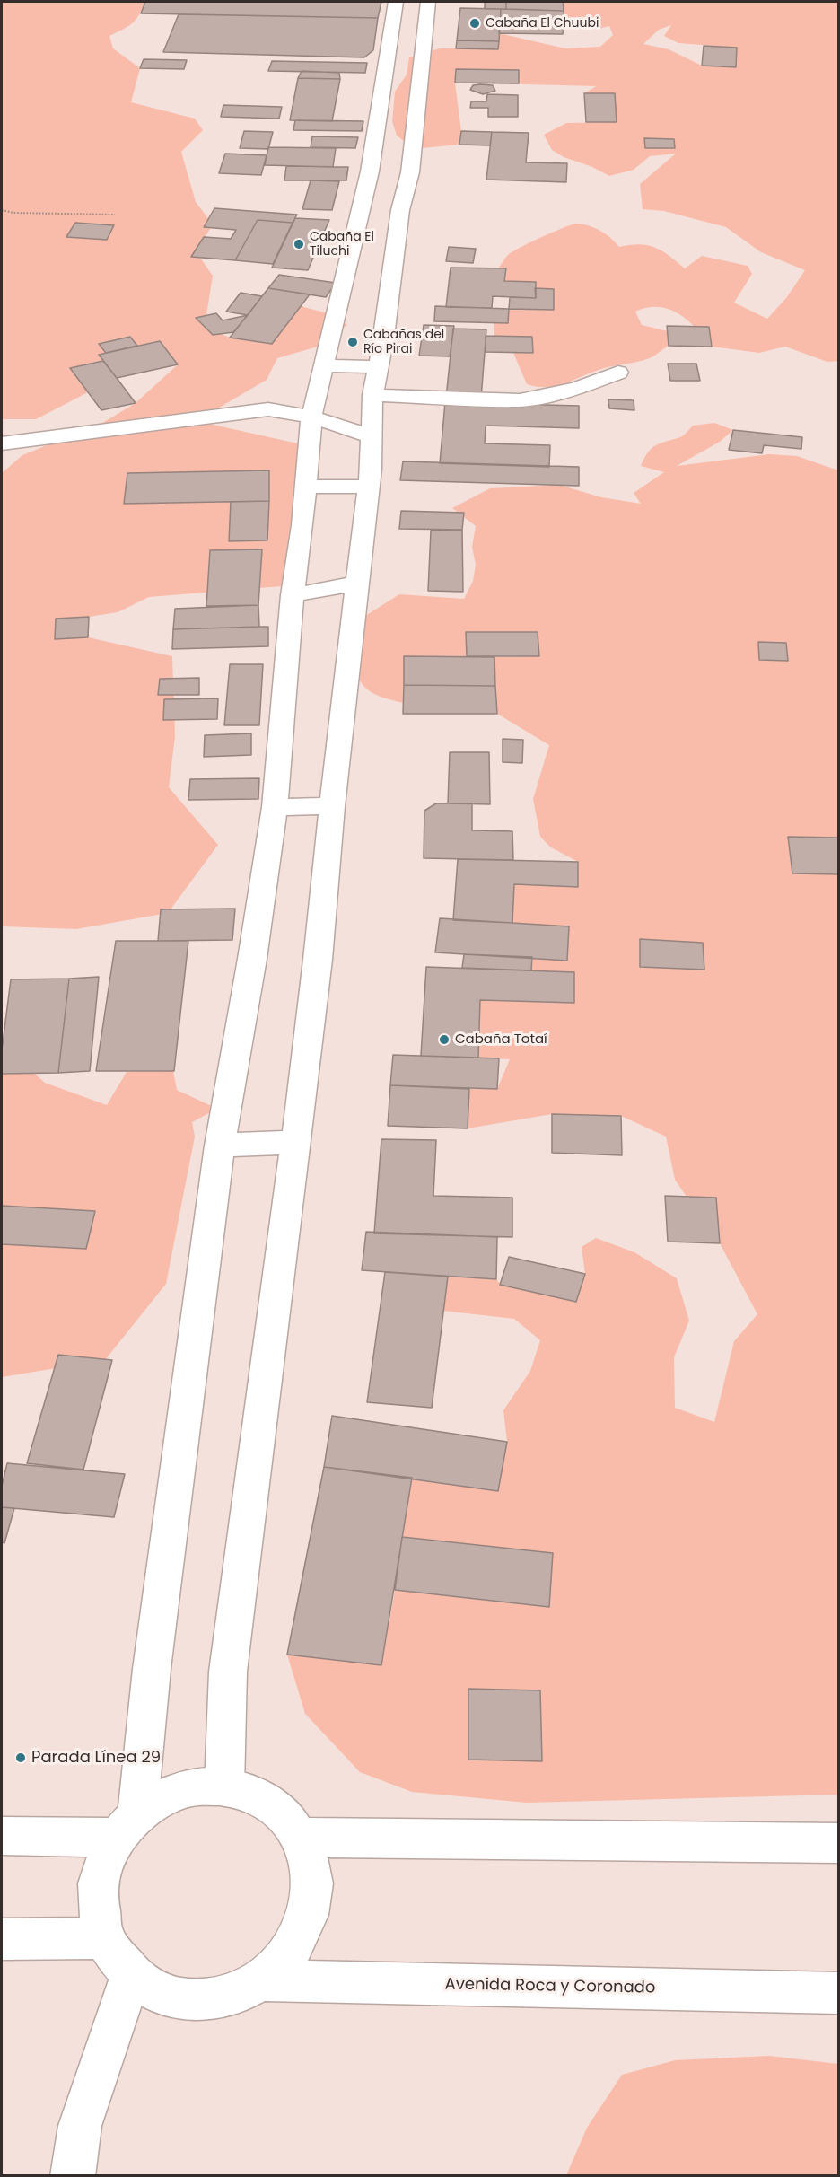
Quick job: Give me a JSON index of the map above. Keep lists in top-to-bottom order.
{
  "streets": {
    "main road": ["Avenida Roca y Coronado"]
  },
  "places": [
    "Cabaña El Chuubi",
    "Cabaña El Tiluchi",
    "Cabañas del Río Pirai",
    "Cabaña Totaí",
    "Parada Línea 29"
  ]
}
